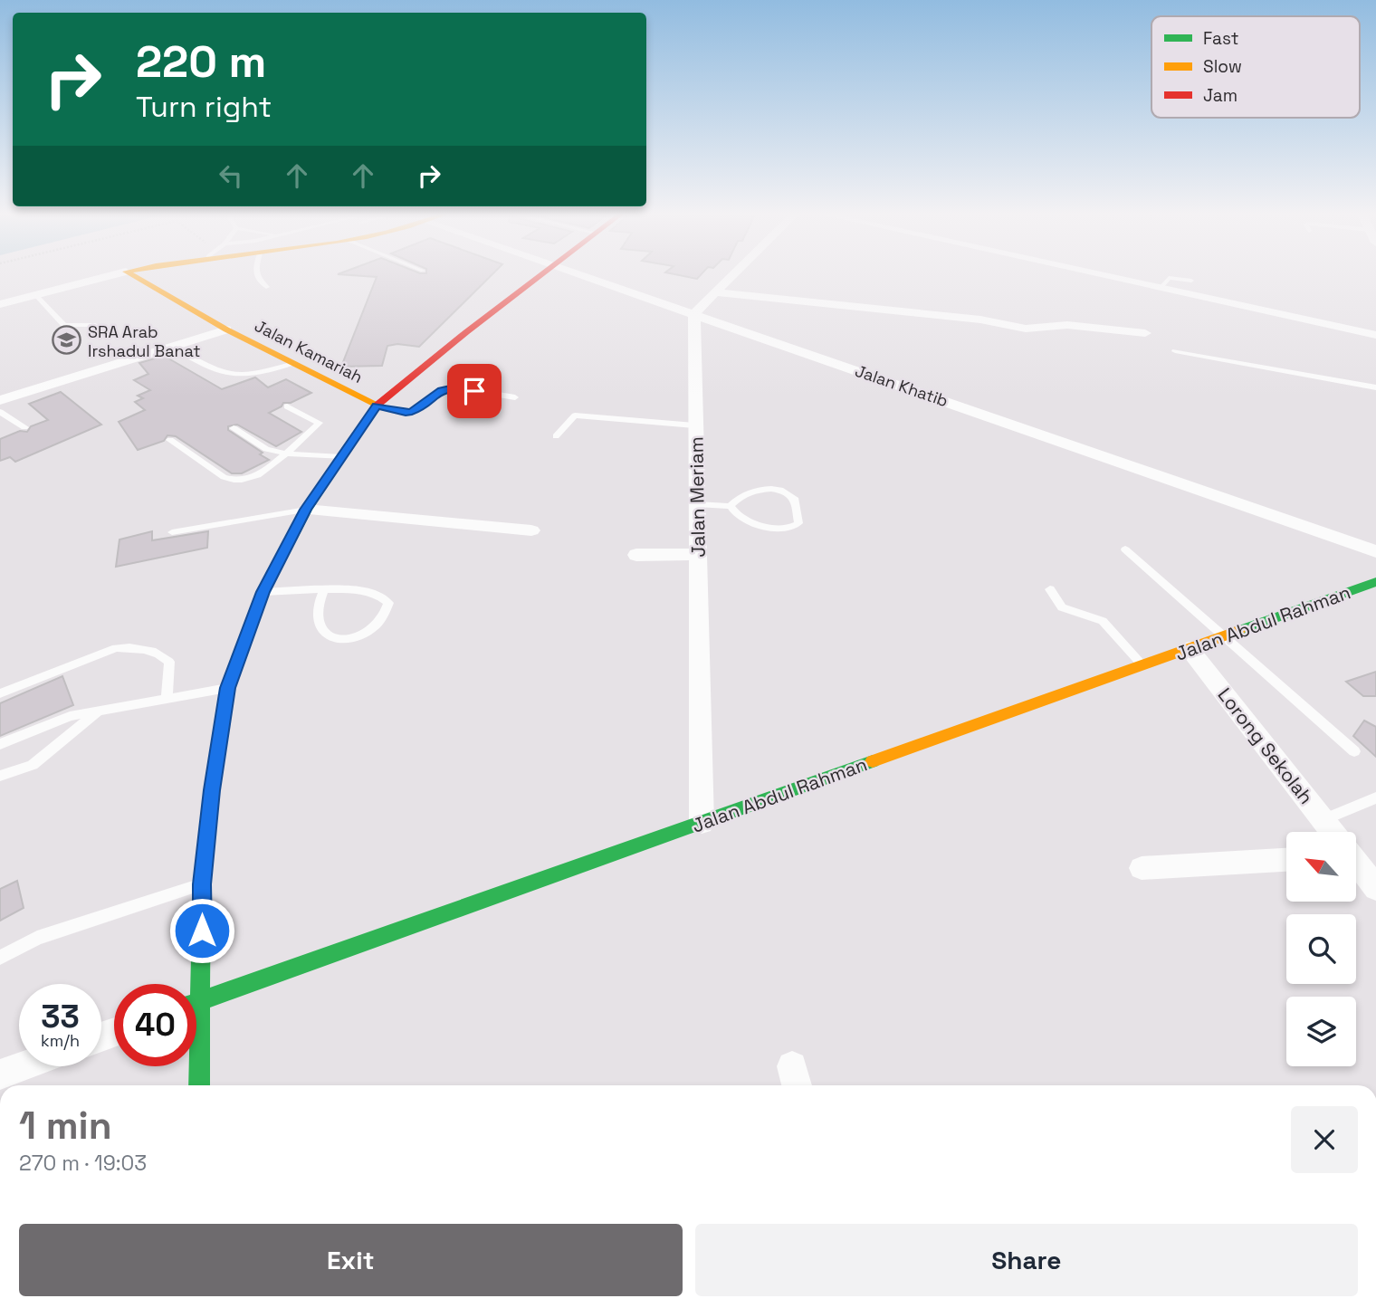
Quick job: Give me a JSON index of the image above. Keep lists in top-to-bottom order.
{
  "streets": {
    "street": [
      "Jalan Kamariah",
      "Jalan Khatib",
      "Jalan Meriam",
      "Jalan Abdul Rahman",
      "Lorong Sekolah"
    ]
  },
  "crossings": [
    ["Jalan Khatib", "Jalan Meriam"],
    ["Jalan Meriam", "Jalan Abdul Rahman"],
    ["Jalan Abdul Rahman", "Lorong Sekolah"]
  ],
  "places": {
    "school or university": ["SRA Arab Irshadul Banat"]
  },
  "legend": ["Fast", "Slow", "Jam"],
  "north": "top left",
  "page": {
    "turn": ["220 m", "Turn right"],
    "speed": "33 km/h",
    "limit": "40",
    "heading": ["1 min", "270 m · 19:03"],
    "buttons": ["Exit", "Share"]
  }
}
